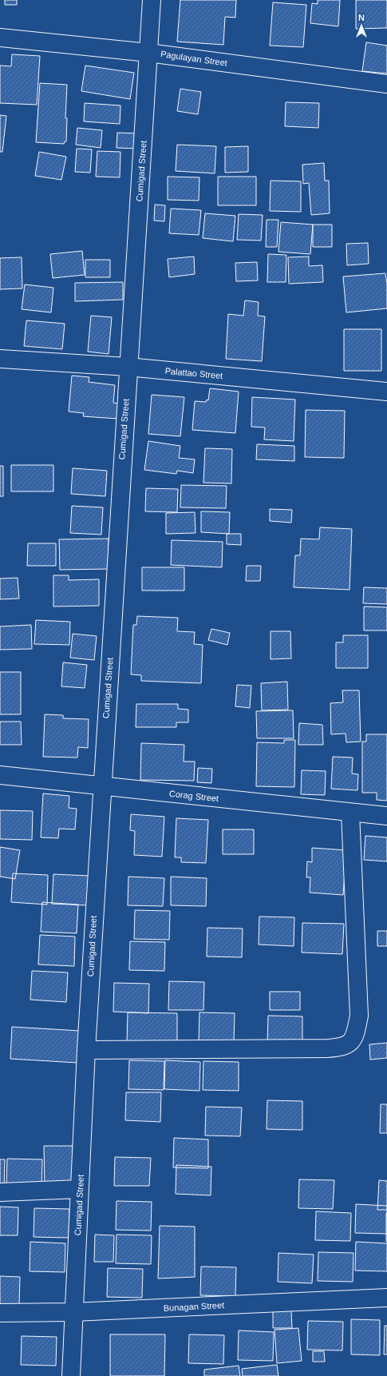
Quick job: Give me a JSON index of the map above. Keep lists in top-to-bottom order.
{
  "streets": {
    "street": [
      "Pagulayan Street",
      "Cumigad Street",
      "Palattao Street",
      "Corag Street",
      "Bunagan Street"
    ]
  },
  "crossings": [
    ["Pagulayan Street", "Cumigad Street"],
    ["Cumigad Street", "Palattao Street"],
    ["Cumigad Street", "Corag Street"],
    ["Cumigad Street", "Bunagan Street"]
  ],
  "north": "top"
}
